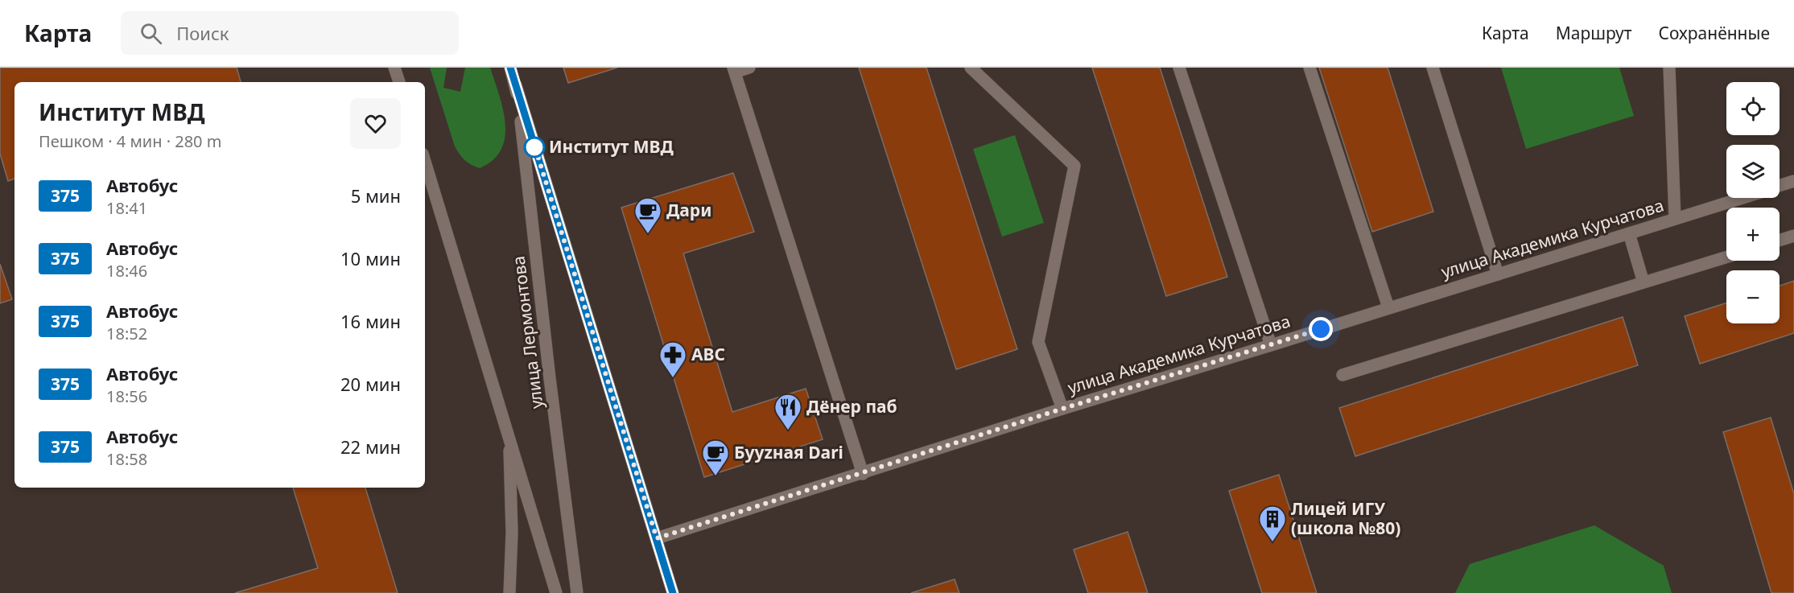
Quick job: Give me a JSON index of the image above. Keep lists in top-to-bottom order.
{
  "streets": {
    "main road": ["улица Академика Курчатова", "улица Лермонтова"]
  },
  "places": {
    "other": ["Институт МВД"],
    "cafe": ["Дари", "Бууzная Dari"],
    "pharmacy": ["ABC"],
    "restaurant": ["Дёнер паб"],
    "building": ["Лицей ИГУ (школа №80)"]
  },
  "lines": ["bus line 375"],
  "page": {
    "header": "Карта",
    "search": "Поиск",
    "nav": ["Карта", "Маршрут", "Сохранённые"],
    "map_buttons": ["+", "−"],
    "heading": ["Институт МВД", "Пешком · 4 мин · 280 m"],
    "list": [
      {
        "mark": "375",
        "name": "Автобус",
        "note": "18:41",
        "value": "5 мин"
      },
      {
        "mark": "375",
        "name": "Автобус",
        "note": "18:46",
        "value": "10 мин"
      },
      {
        "mark": "375",
        "name": "Автобус",
        "note": "18:52",
        "value": "16 мин"
      },
      {
        "mark": "375",
        "name": "Автобус",
        "note": "18:56",
        "value": "20 мин"
      },
      {
        "mark": "375",
        "name": "Автобус",
        "note": "18:58",
        "value": "22 мин"
      }
    ]
  }
}
